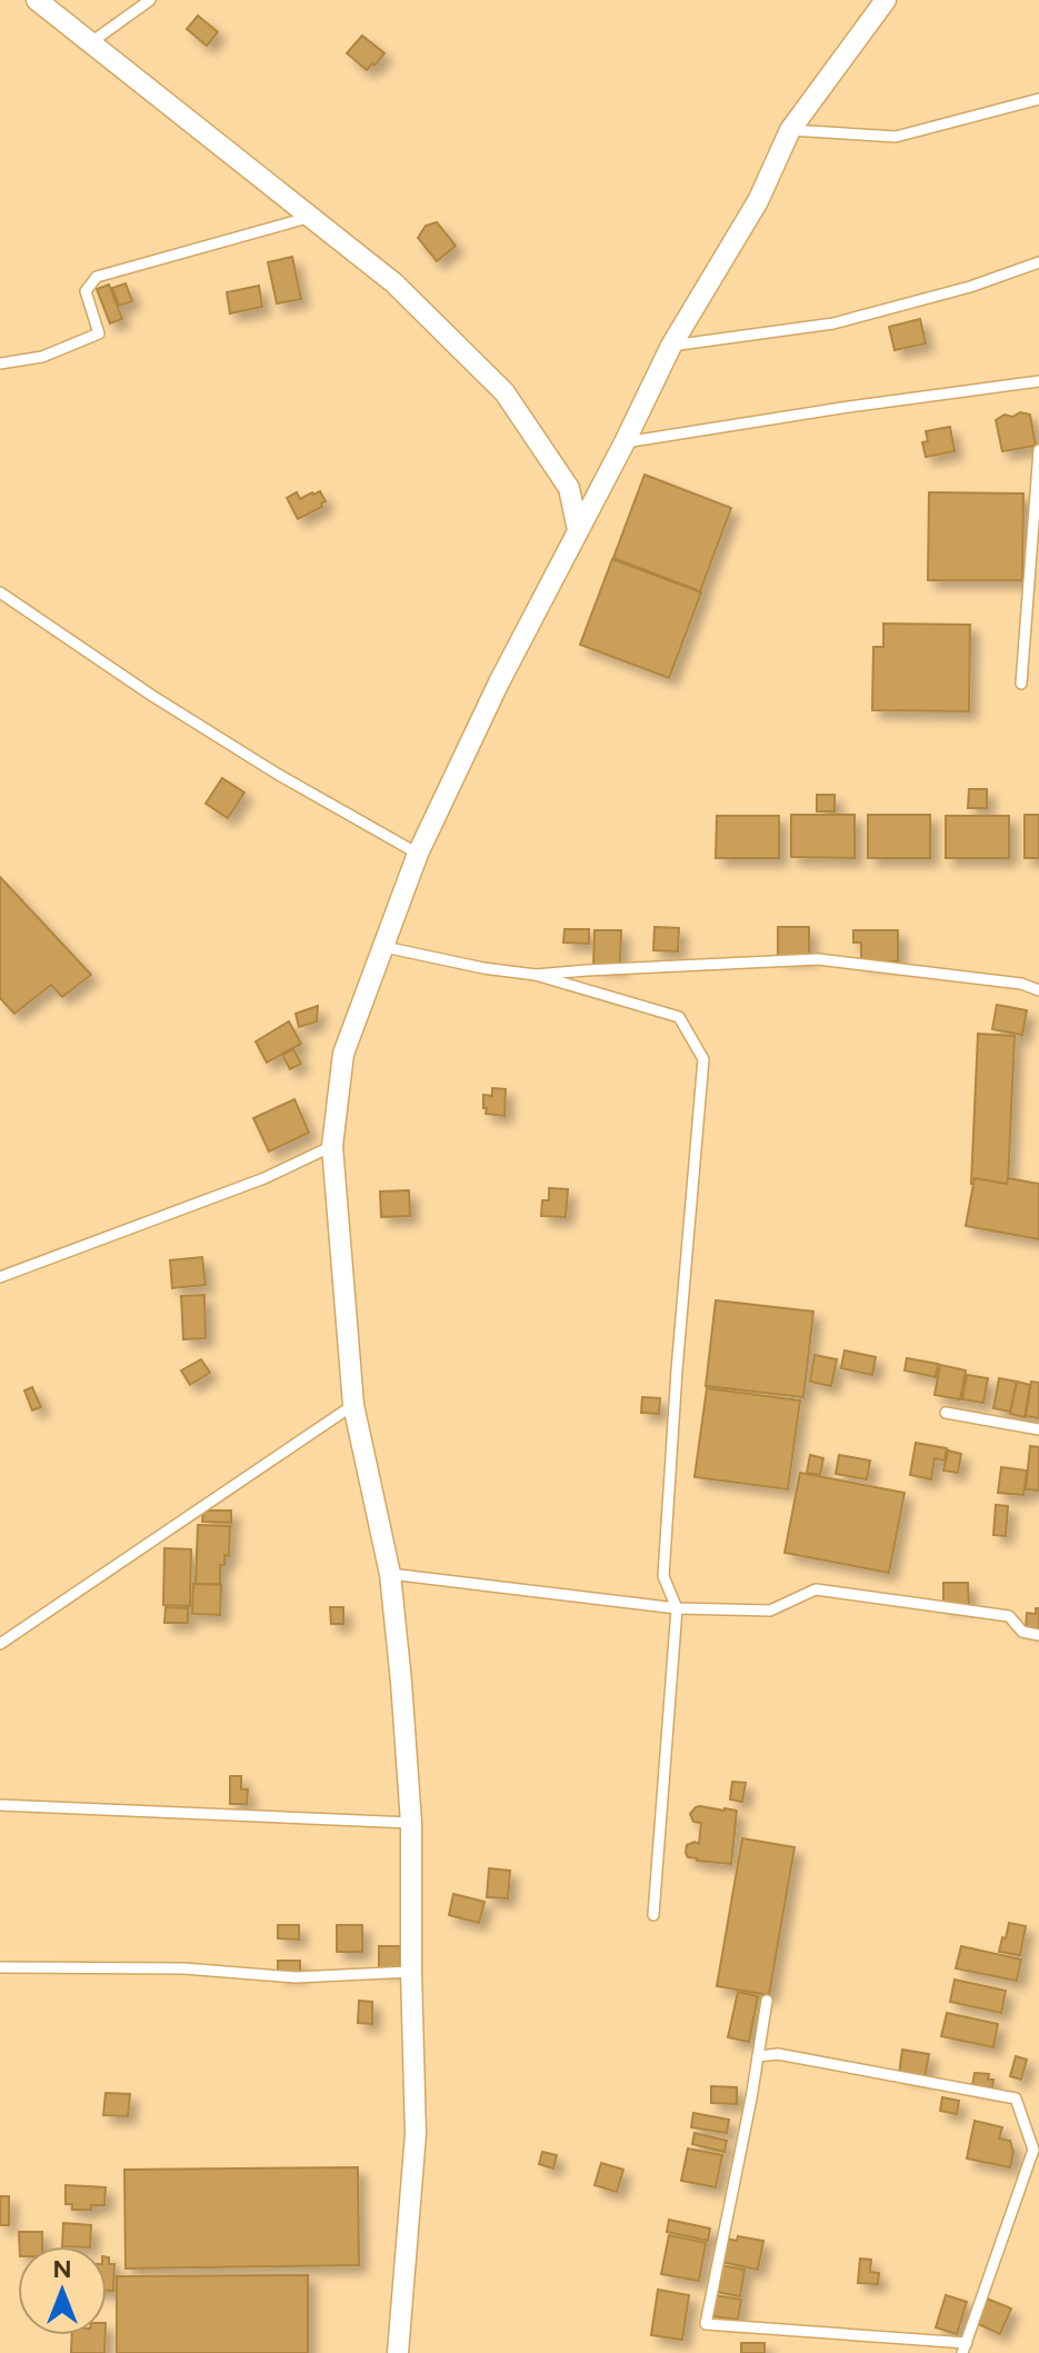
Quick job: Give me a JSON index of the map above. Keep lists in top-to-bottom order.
{
  "north": "top"
}
